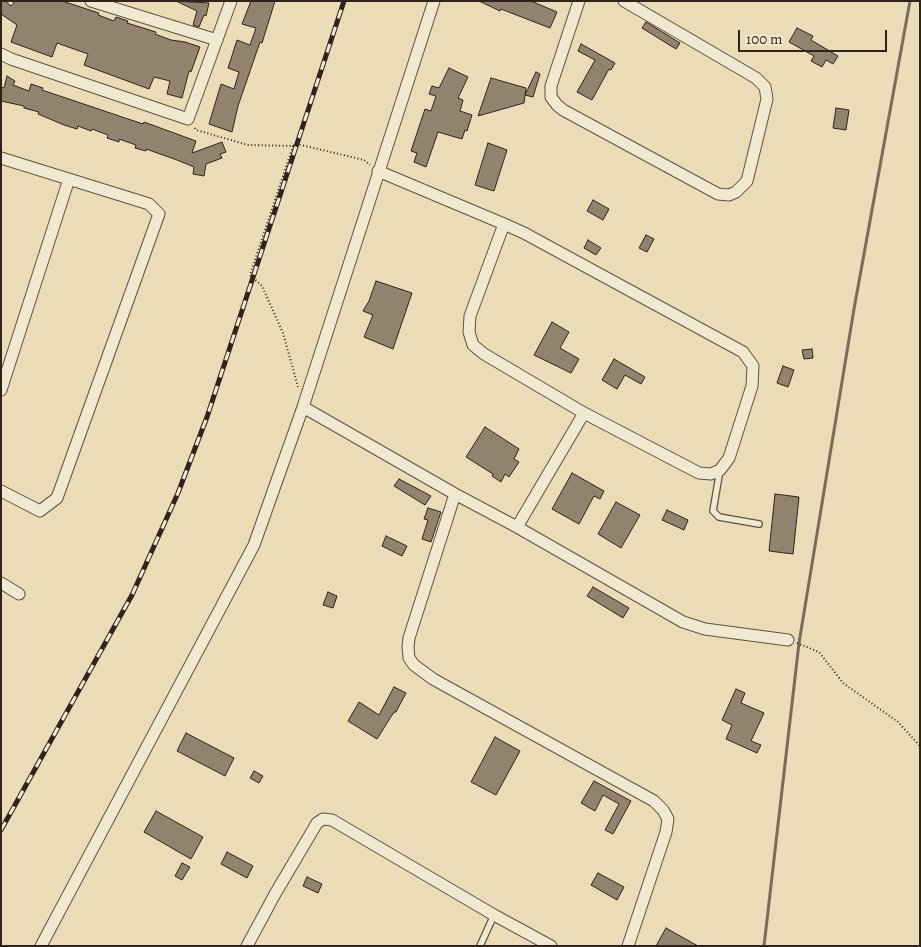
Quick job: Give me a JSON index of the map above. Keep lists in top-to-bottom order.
{
  "scale_bar": "100 m"
}
